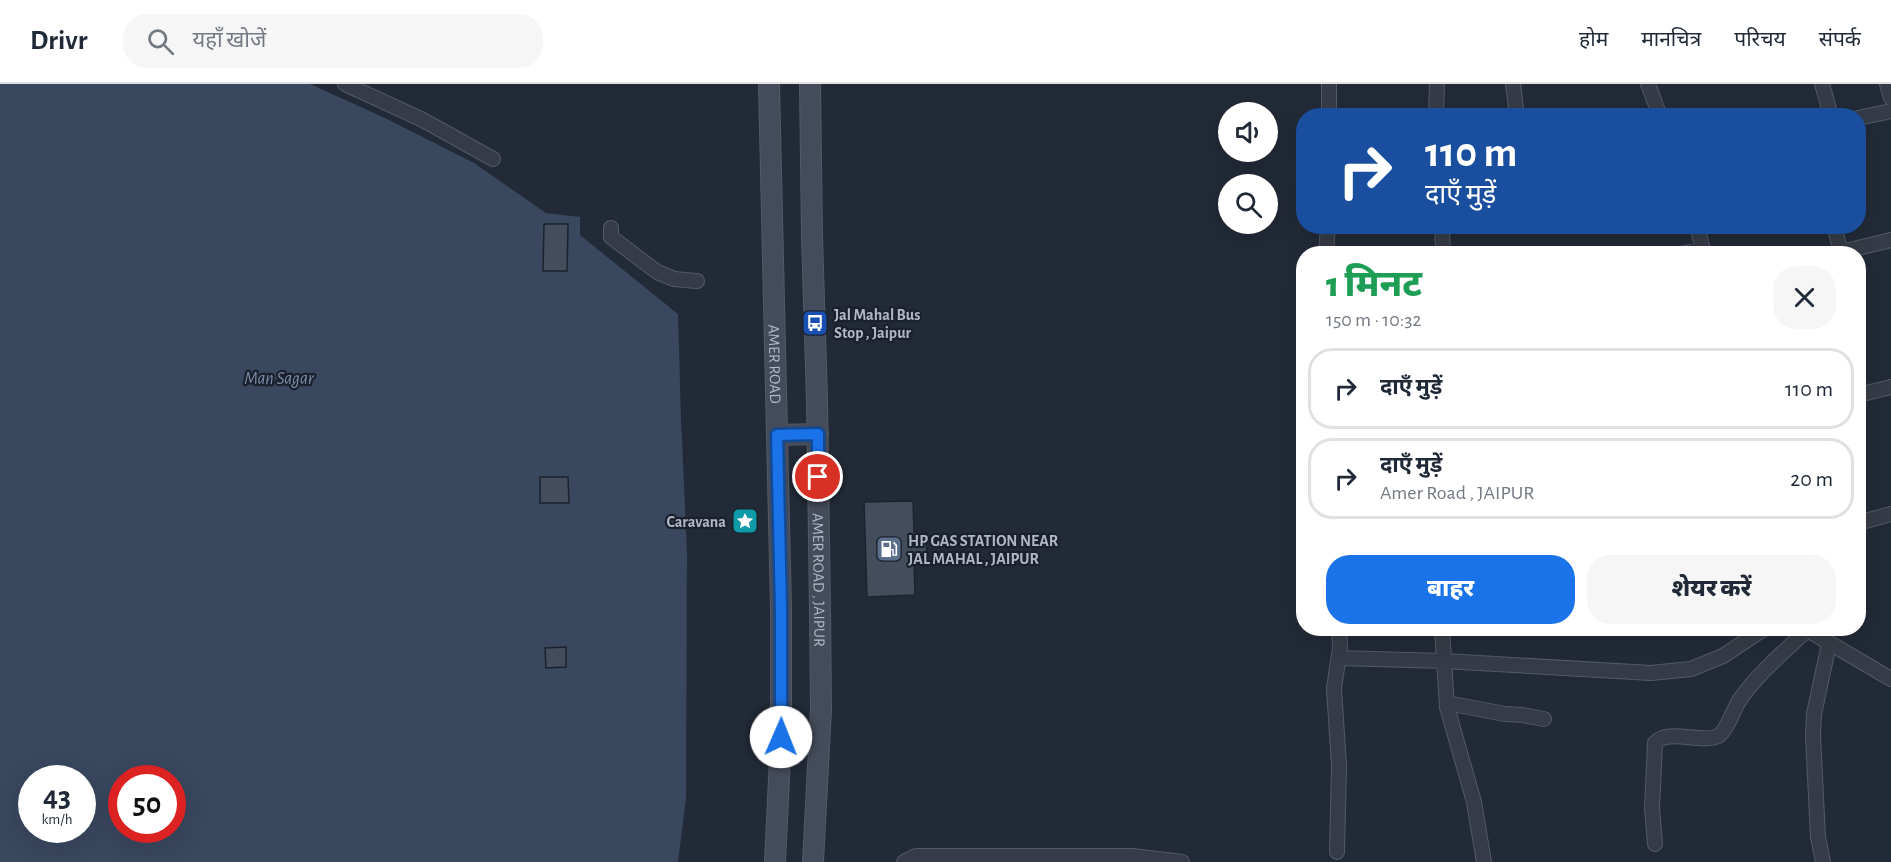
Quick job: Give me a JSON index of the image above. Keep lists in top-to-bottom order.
{
  "streets": {
    "main road": ["AMER ROAD", "AMER ROAD , JAIPUR"]
  },
  "water": ["Man Sagar"],
  "places": {
    "bus stop": ["Jal Mahal Bus Stop , Jaipur"],
    "place": ["Caravana"],
    "fuel station": ["HP GAS STATION NEAR JAL MAHAL , JAIPUR"]
  },
  "page": {
    "header": "Drivr",
    "search": "यहाँ खोजें",
    "nav": [
      "होम",
      "मानचित्र",
      "परिचय",
      "संपर्क"
    ],
    "turn": ["110 m", "दाएँ मुड़ें"],
    "heading": ["1 मिनट", "150 m · 10:32"],
    "list": [
      {
        "name": "दाएँ मुड़ें",
        "value": "110 m"
      },
      {
        "name": "दाएँ मुड़ें",
        "note": "Amer Road , JAIPUR",
        "value": "20 m"
      }
    ],
    "buttons": ["बाहर", "शेयर करें"],
    "speed": "43 km/h",
    "limit": "50"
  }
}
